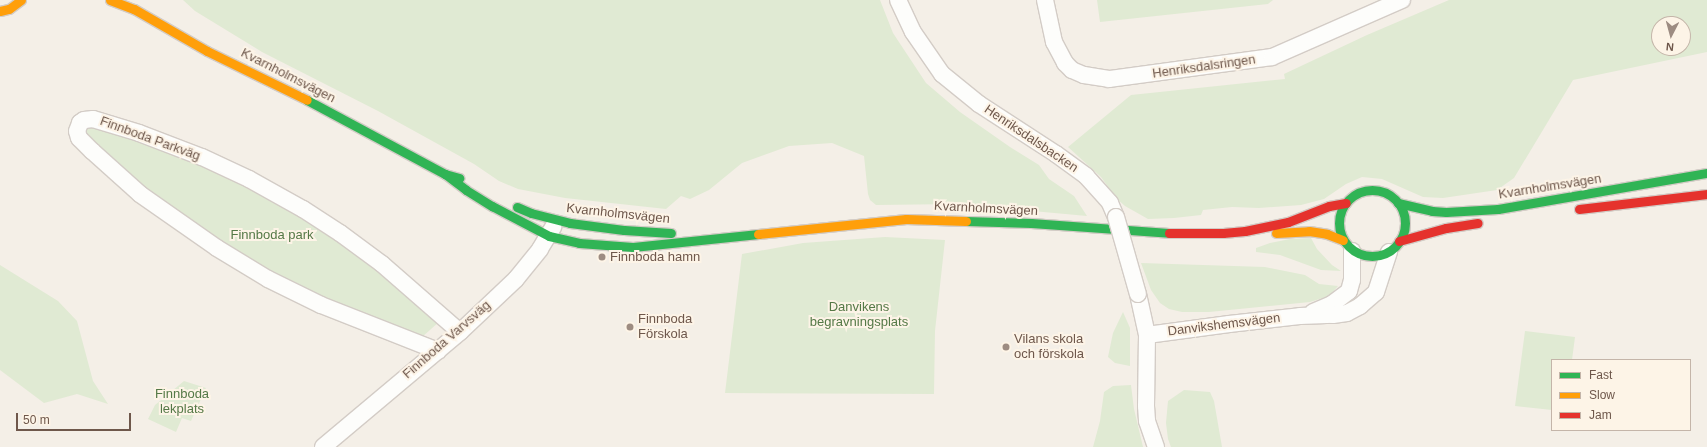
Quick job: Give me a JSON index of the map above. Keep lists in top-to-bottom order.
{
  "streets": {
    "street": [
      "Henriksdalsringen",
      "Kvarnholmsvägen",
      "Finnboda Parkväg",
      "Henriksdalsbacken",
      "Danvikshemsvägen",
      "Finnboda Varvsväg"
    ]
  },
  "crossings": [
    ["Kvarnholmsvägen", "Danvikshemsvägen"],
    ["Kvarnholmsvägen", "Finnboda Varvsväg"],
    ["Finnboda Parkväg", "Finnboda Varvsväg"],
    ["Henriksdalsbacken", "Danvikshemsvägen"]
  ],
  "parks": ["Finnboda park", "Danvikens begravningsplats", "Finnboda lekplats"],
  "places": ["Finnboda hamn", "Finnboda Förskola", "Vilans skola och förskola"],
  "legend": ["Fast", "Slow", "Jam"],
  "scale_bar": "50 m",
  "north": "bottom"
}
